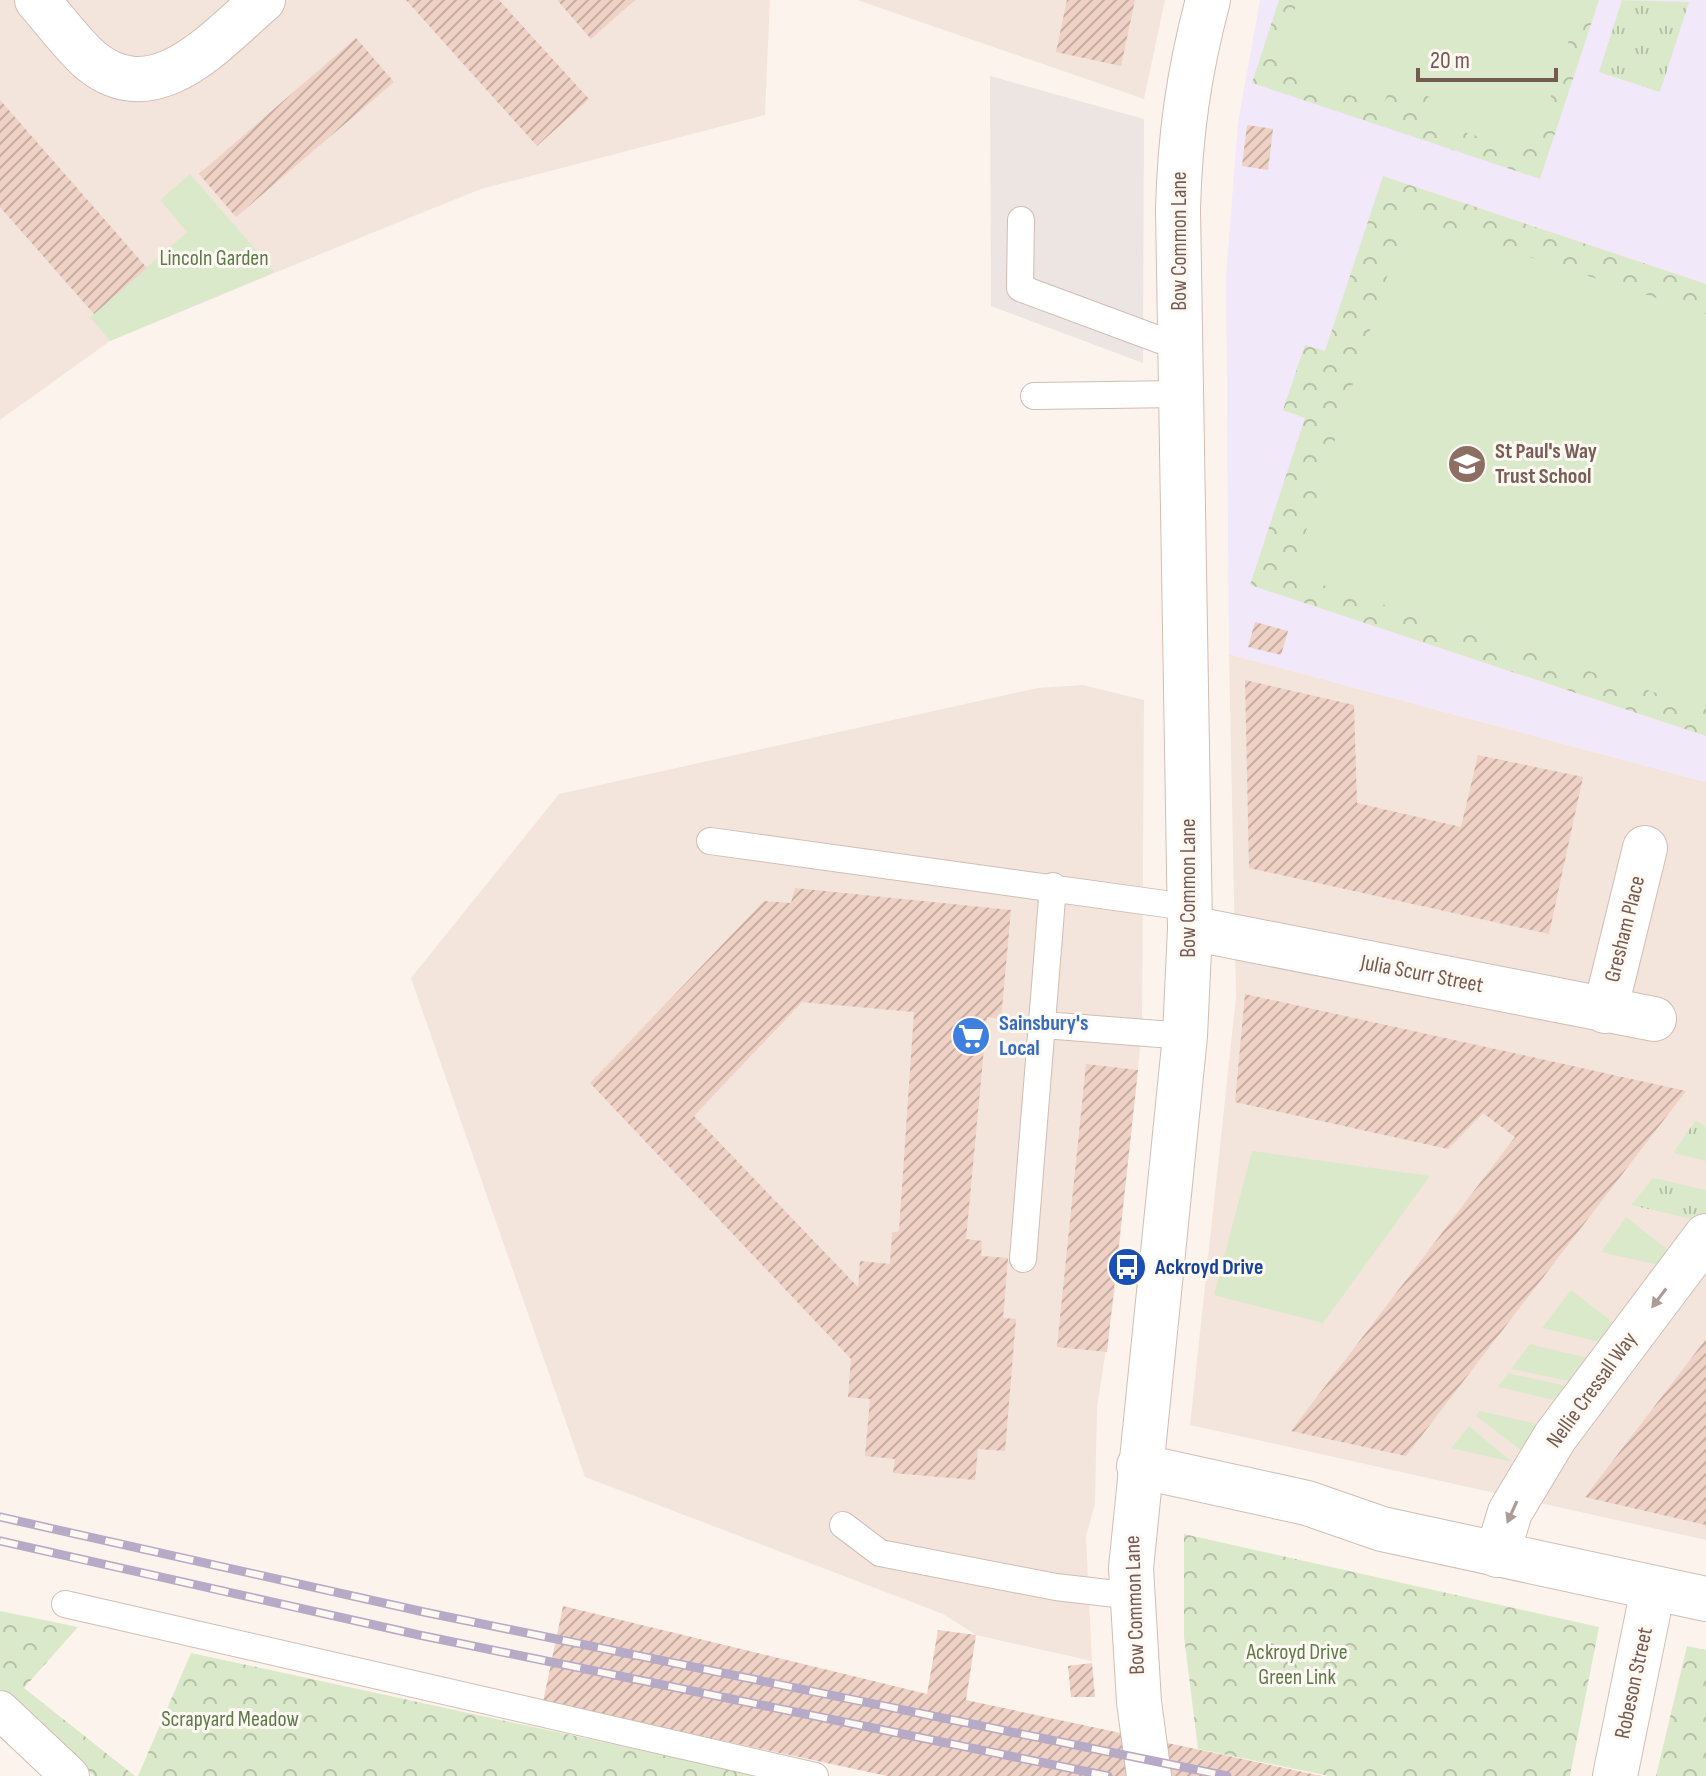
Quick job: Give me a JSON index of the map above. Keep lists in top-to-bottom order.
{
  "streets": {
    "street": [
      "Bow Common Lane",
      "Gresham Place",
      "Julia Scurr Street",
      "Nellie Cressall Way",
      "Robeson Street"
    ]
  },
  "crossings": [
    ["Bow Common Lane", "Julia Scurr Street"],
    ["Gresham Place", "Julia Scurr Street"]
  ],
  "one_way": ["Nellie Cressall Way"],
  "parks": ["Lincoln Garden", "Ackroyd Drive Green Link", "Scrapyard Meadow"],
  "places": {
    "school or university": ["St Paul's Way Trust School"],
    "supermarket": ["Sainsbury's Local"],
    "bus stop": ["Ackroyd Drive"]
  },
  "scale_bar": "20 m"
}
